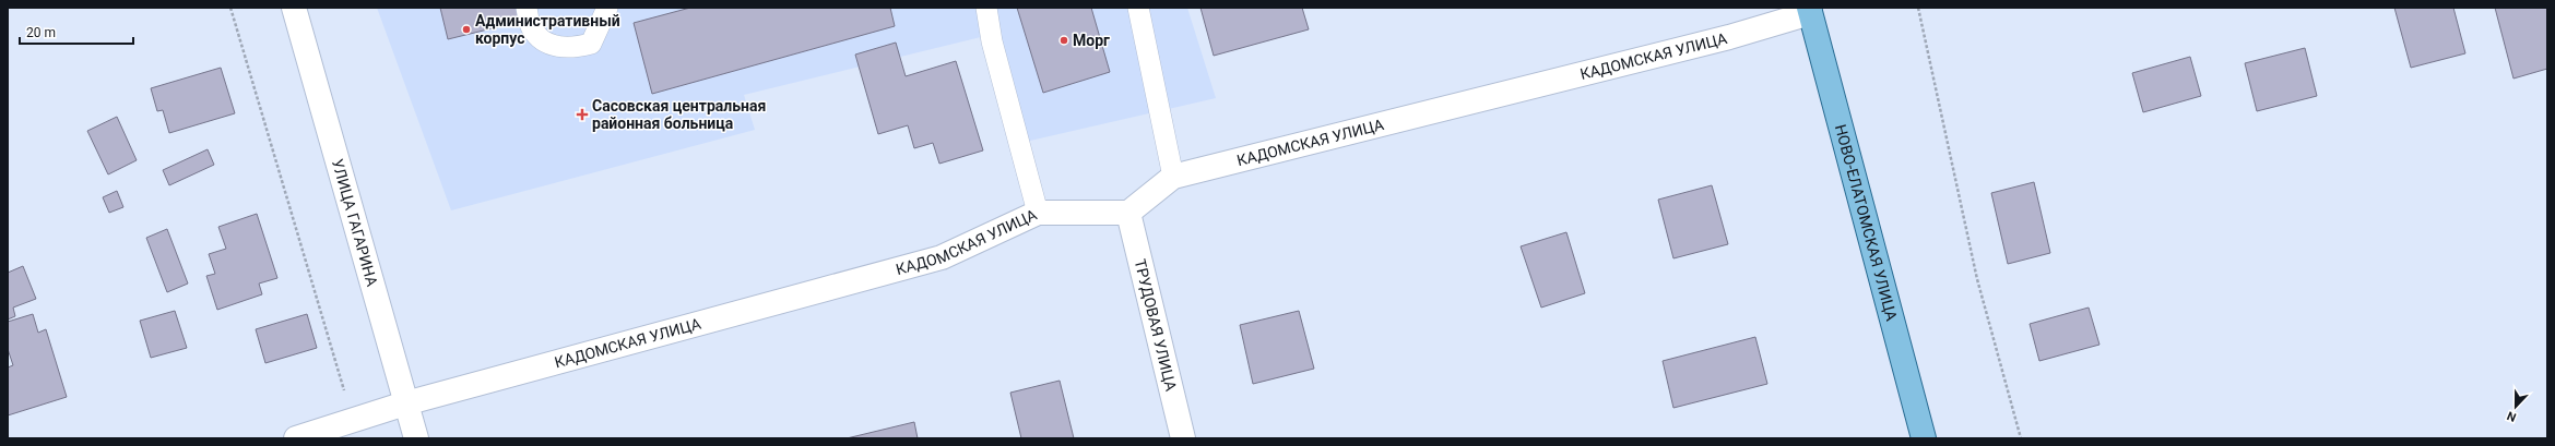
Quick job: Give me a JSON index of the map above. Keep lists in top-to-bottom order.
{
  "streets": {
    "main road": ["НОВО-ЕЛАТОМСКАЯ УЛИЦА"],
    "street": ["КАДОМСКАЯ УЛИЦА", "УЛИЦА ГАГАРИНА", "ТРУДОВАЯ УЛИЦА"]
  },
  "crossings": [
    ["КАДОМСКАЯ УЛИЦА", "УЛИЦА ГАГАРИНА"],
    ["КАДОМСКАЯ УЛИЦА", "НОВО-ЕЛАТОМСКАЯ УЛИЦА"],
    ["КАДОМСКАЯ УЛИЦА", "ТРУДОВАЯ УЛИЦА"]
  ],
  "places": {
    "other": ["Административный корпус", "Морг"],
    "health": ["Сасовская центральная районная больница"]
  },
  "scale_bar": "20 m",
  "north": "bottom"
}
